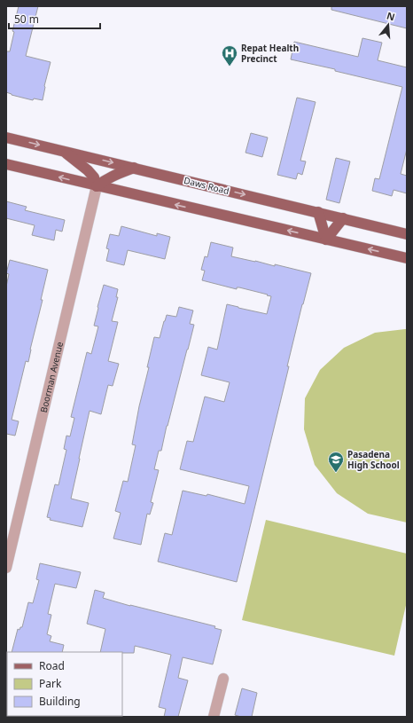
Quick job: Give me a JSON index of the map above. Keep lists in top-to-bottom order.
{
  "streets": {
    "main road": ["Daws Road"],
    "street": ["Boorman Avenue"]
  },
  "places": {
    "hospital": ["Repat Health Precinct"],
    "school or university": ["Pasadena High School"]
  },
  "legend": ["Road", "Park", "Building"],
  "scale_bar": "50 m",
  "north": "top"
}
